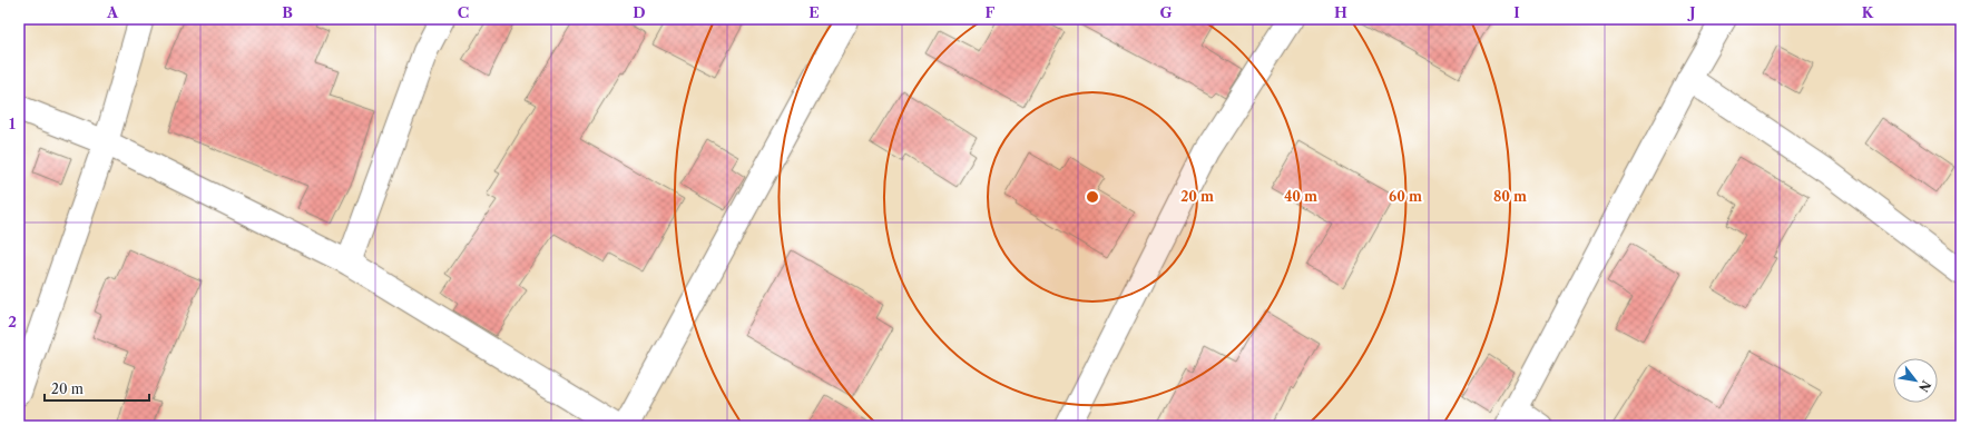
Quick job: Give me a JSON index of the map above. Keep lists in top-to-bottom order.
{
  "scale_bar": "20 m",
  "north": "bottom right",
  "grid": {
    "columns": [
      "A",
      "B",
      "C",
      "D",
      "E",
      "F",
      "G",
      "H",
      "I",
      "J",
      "K"
    ],
    "rows": ["1", "2"]
  },
  "rings": [
    "20 m",
    "40 m",
    "60 m",
    "80 m"
  ]
}
